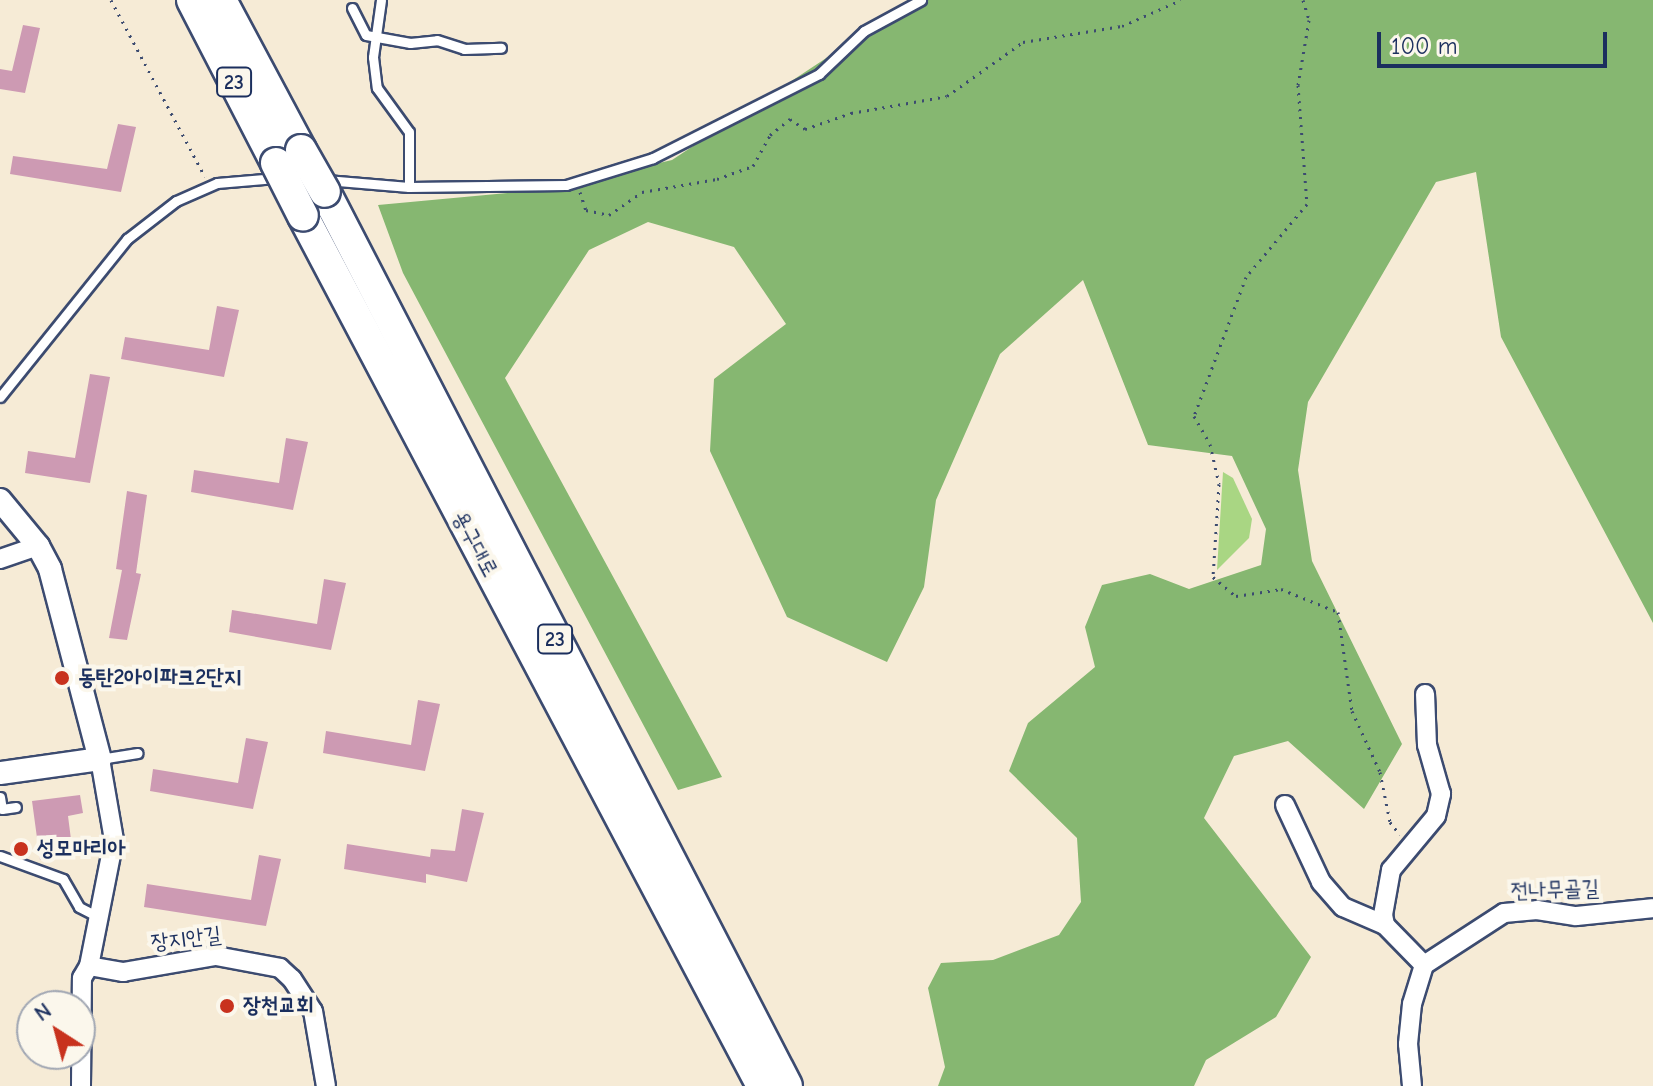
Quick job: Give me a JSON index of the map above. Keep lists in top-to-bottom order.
{
  "streets": {
    "highway": ["23", "용구대로"],
    "street": ["전나무골길", "장지안길"]
  },
  "places": ["동탄2아이파크2단지", "성모마리아", "장천교회"],
  "scale_bar": "100 m",
  "north": "top left"
}
